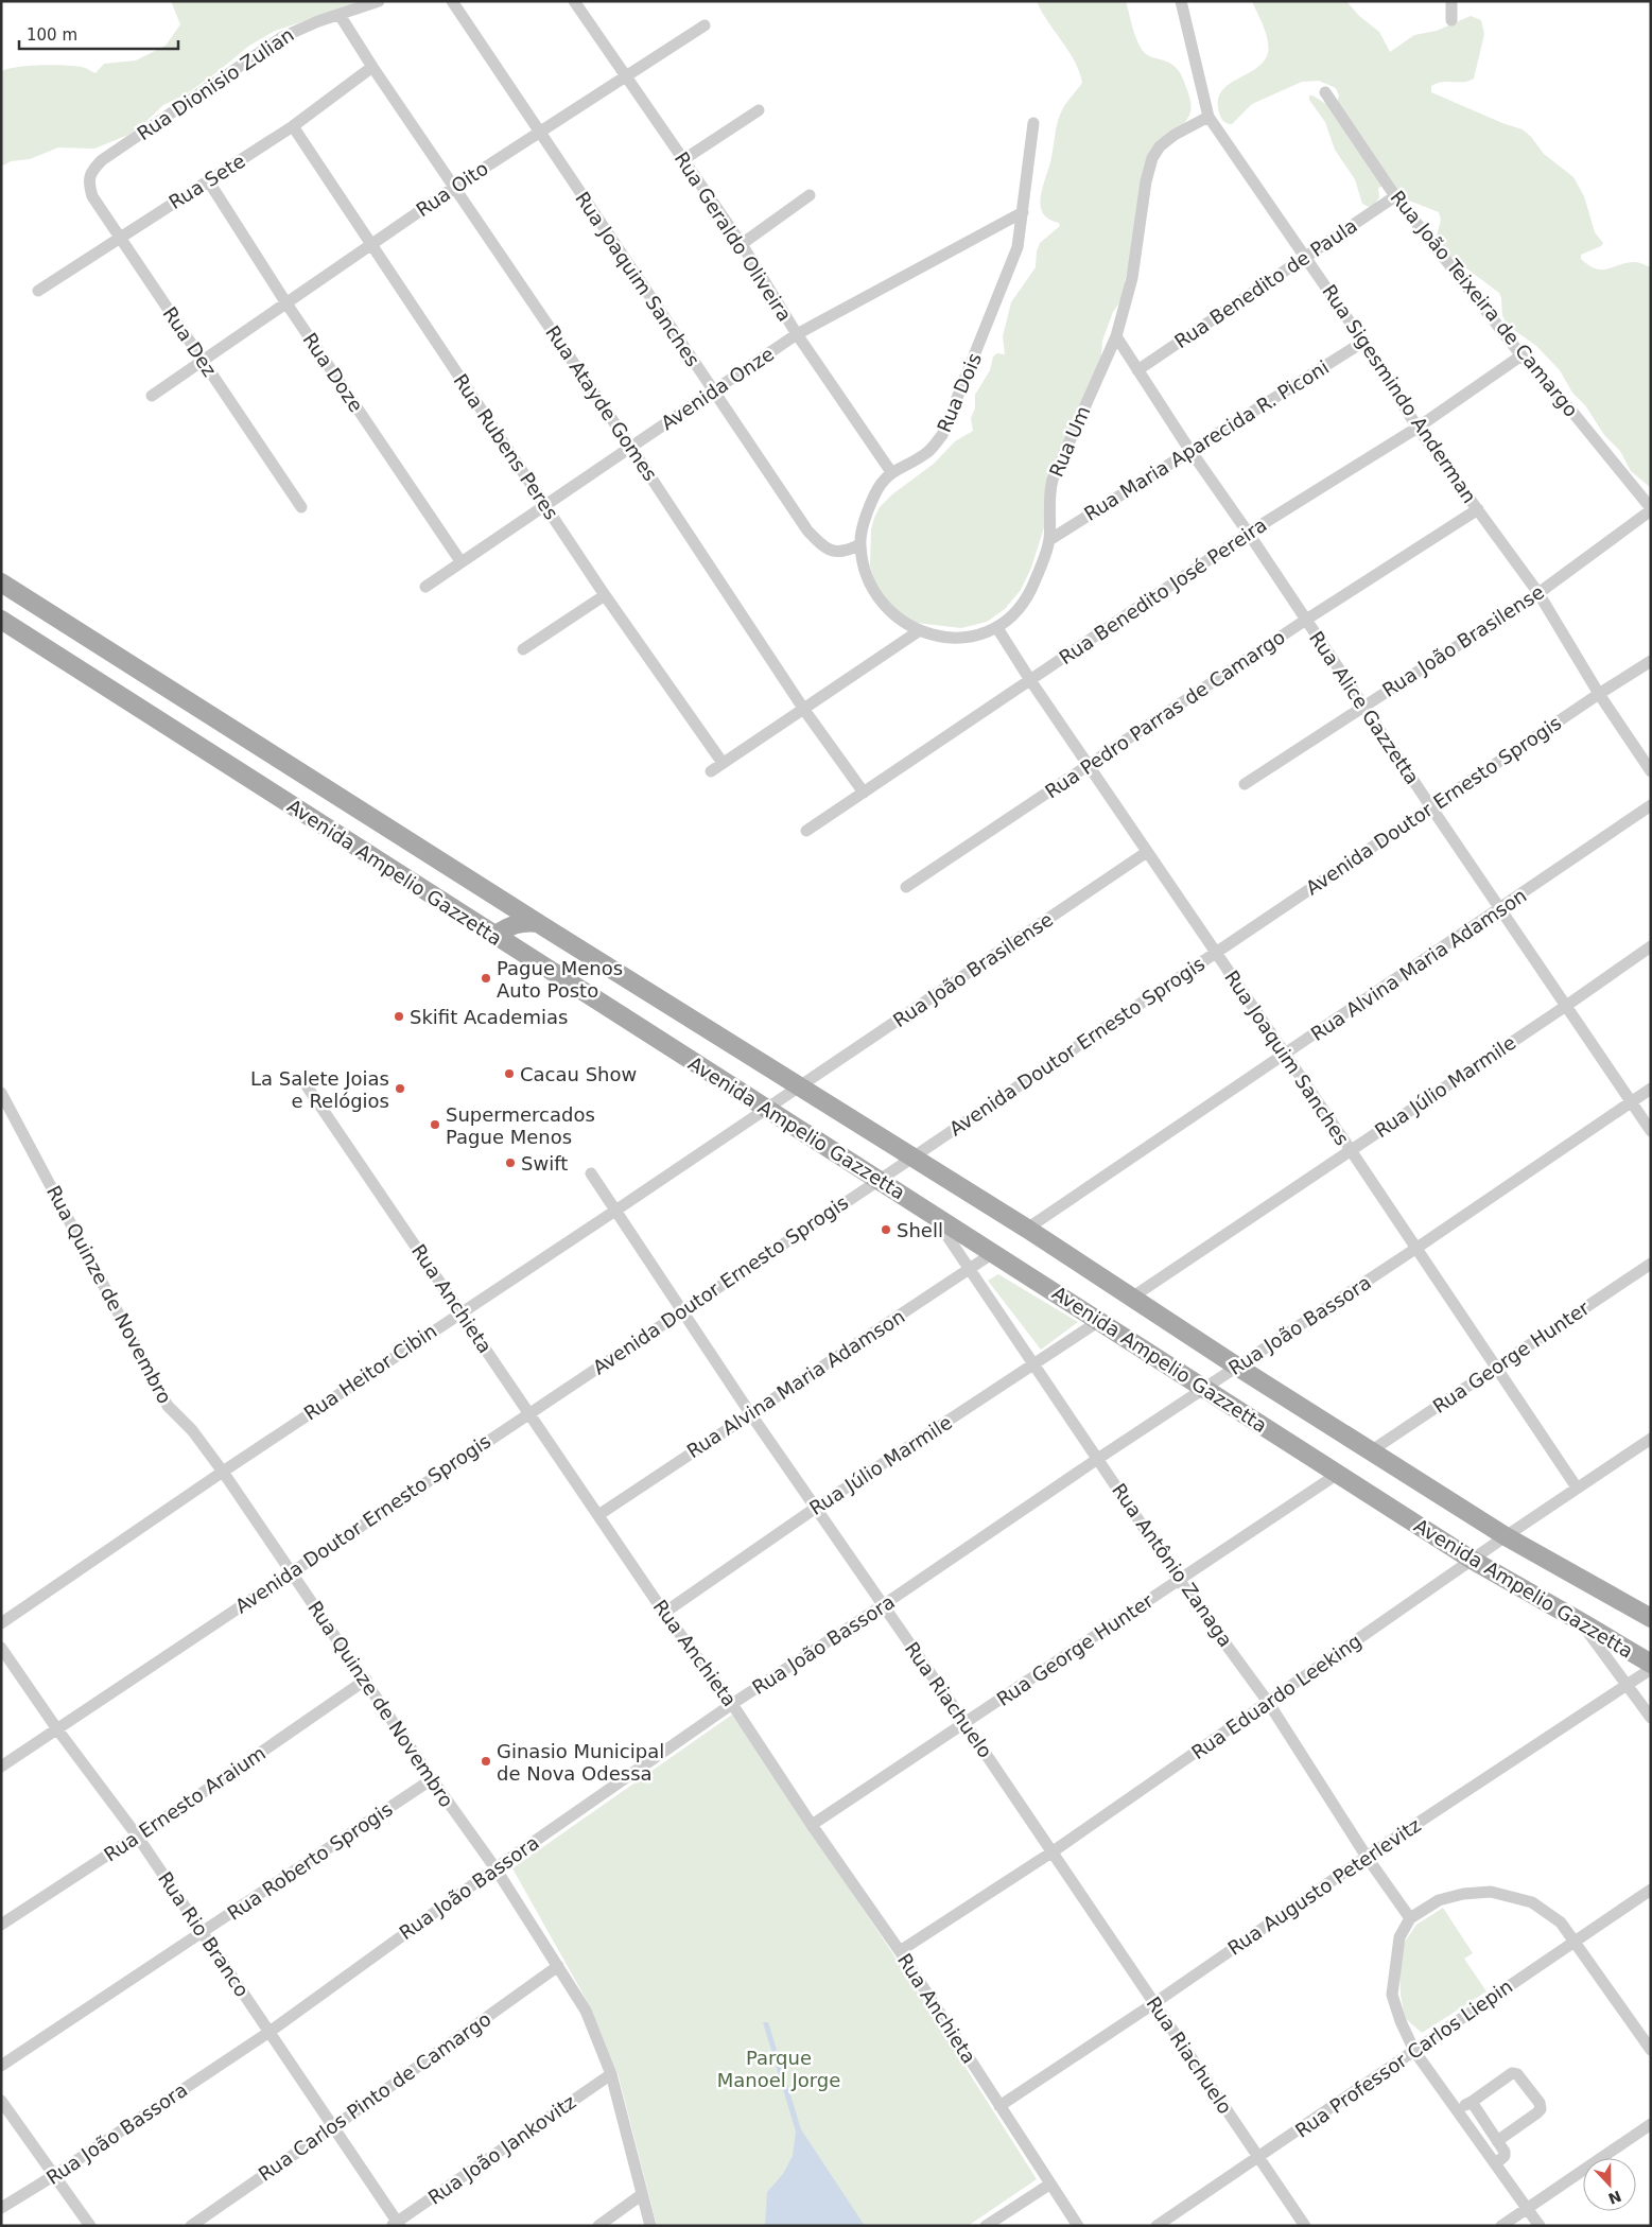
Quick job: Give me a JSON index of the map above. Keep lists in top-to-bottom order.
{
  "streets": {
    "main road": ["Avenida Ampelio Gazzetta"],
    "street": [
      "Rua Dionisio Zulian",
      "Rua Sete",
      "Rua Oito",
      "Rua Geraldo Oliveira",
      "Rua Joaquim Sanches",
      "Rua Benedito de Paula",
      "Rua João Teixeira de Camargo",
      "Rua Dez",
      "Rua Doze",
      "Avenida Onze",
      "Rua Dois",
      "Rua Sigesmindo Anderman",
      "Rua Atayde Gomes",
      "Rua Maria Aparecida R. Piconi",
      "Rua Um",
      "Rua Rubens Peres",
      "Rua Benedito José Pereira",
      "Rua João Brasilense",
      "Rua Alice Gazzetta",
      "Rua Pedro Parras de Camargo",
      "Avenida Doutor Ernesto Sprogis",
      "Rua Alvina Maria Adamson",
      "Rua Júlio Marmile",
      "Rua Quinze de Novembro",
      "Rua Anchieta",
      "Rua João Bassora",
      "Rua George Hunter",
      "Rua Heitor Cibin",
      "Rua Antônio Zanaga",
      "Rua Eduardo Leeking",
      "Rua Riachuelo",
      "Rua Ernesto Araium",
      "Rua Roberto Sprogis",
      "Rua Augusto Peterlevitz",
      "Rua Rio Branco",
      "Rua Professor Carlos Liepin",
      "Rua Carlos Pinto de Camargo",
      "Rua João Jankovitz"
    ]
  },
  "crossings": [
    ["Rua Dionisio Zulian", "Rua Dez"],
    ["Rua Dionisio Zulian", "Rua Atayde Gomes"],
    ["Rua Sete", "Rua Dez"],
    ["Rua Sete", "Rua Doze"],
    ["Rua Sete", "Rua Atayde Gomes"],
    ["Rua Sete", "Rua Rubens Peres"],
    ["Rua Oito", "Rua Geraldo Oliveira"],
    ["Rua Oito", "Rua Joaquim Sanches"],
    ["Rua Oito", "Rua Dez"],
    ["Rua Oito", "Rua Doze"],
    ["Rua Oito", "Rua Atayde Gomes"],
    ["Rua Oito", "Rua Rubens Peres"],
    ["Rua Geraldo Oliveira", "Avenida Onze"],
    ["Rua Geraldo Oliveira", "Rua Dois"],
    ["Rua Joaquim Sanches", "Avenida Onze"],
    ["Rua Joaquim Sanches", "Rua Dois"],
    ["Rua Joaquim Sanches", "Rua Um"],
    ["Rua Joaquim Sanches", "Rua Benedito José Pereira"],
    ["Rua Joaquim Sanches", "Rua João Brasilense"],
    ["Rua Joaquim Sanches", "Rua Pedro Parras de Camargo"],
    ["Rua Joaquim Sanches", "Avenida Doutor Ernesto Sprogis"],
    ["Rua Joaquim Sanches", "Rua Alvina Maria Adamson"],
    ["Rua Joaquim Sanches", "Rua Júlio Marmile"],
    ["Rua Joaquim Sanches", "Rua João Bassora"],
    ["Rua Joaquim Sanches", "Rua George Hunter"],
    ["Rua Joaquim Sanches", "Rua Eduardo Leeking"],
    ["Rua Benedito de Paula", "Rua João Teixeira de Camargo"],
    ["Rua Benedito de Paula", "Rua Sigesmindo Anderman"],
    ["Rua Benedito de Paula", "Rua Alice Gazzetta"],
    ["Rua João Teixeira de Camargo", "Rua Benedito José Pereira"],
    ["Rua João Teixeira de Camargo", "Rua João Brasilense"],
    ["Rua Doze", "Avenida Onze"],
    ["Avenida Onze", "Rua Dois"],
    ["Avenida Onze", "Rua Atayde Gomes"],
    ["Avenida Onze", "Rua Rubens Peres"],
    ["Rua Dois", "Rua Um"],
    ["Rua Sigesmindo Anderman", "Rua Maria Aparecida R. Piconi"],
    ["Rua Sigesmindo Anderman", "Rua Um"],
    ["Rua Sigesmindo Anderman", "Rua Benedito José Pereira"],
    ["Rua Sigesmindo Anderman", "Rua João Brasilense"],
    ["Rua Sigesmindo Anderman", "Rua Pedro Parras de Camargo"],
    ["Rua Sigesmindo Anderman", "Avenida Doutor Ernesto Sprogis"],
    ["Rua Atayde Gomes", "Rua Benedito José Pereira"],
    ["Rua Maria Aparecida R. Piconi", "Rua Um"],
    ["Rua Maria Aparecida R. Piconi", "Rua Alice Gazzetta"],
    ["Rua Um", "Rua Alice Gazzetta"],
    ["Rua Benedito José Pereira", "Rua Alice Gazzetta"],
    ["Rua João Brasilense", "Rua Alice Gazzetta"],
    ["Rua João Brasilense", "Avenida Ampelio Gazzetta"],
    ["Rua João Brasilense", "Rua Heitor Cibin"],
    ["Rua Alice Gazzetta", "Rua Pedro Parras de Camargo"],
    ["Rua Alice Gazzetta", "Avenida Doutor Ernesto Sprogis"],
    ["Rua Alice Gazzetta", "Rua Alvina Maria Adamson"],
    ["Rua Alice Gazzetta", "Rua Júlio Marmile"],
    ["Rua Alice Gazzetta", "Rua João Bassora"],
    ["Avenida Doutor Ernesto Sprogis", "Avenida Ampelio Gazzetta"],
    ["Avenida Doutor Ernesto Sprogis", "Rua Quinze de Novembro"],
    ["Avenida Doutor Ernesto Sprogis", "Rua Anchieta"],
    ["Avenida Doutor Ernesto Sprogis", "Rua Riachuelo"],
    ["Avenida Doutor Ernesto Sprogis", "Rua Rio Branco"],
    ["Avenida Ampelio Gazzetta", "Rua Alvina Maria Adamson"],
    ["Avenida Ampelio Gazzetta", "Rua Júlio Marmile"],
    ["Avenida Ampelio Gazzetta", "Rua João Bassora"],
    ["Avenida Ampelio Gazzetta", "Rua George Hunter"],
    ["Avenida Ampelio Gazzetta", "Rua Heitor Cibin"],
    ["Avenida Ampelio Gazzetta", "Rua Antônio Zanaga"],
    ["Avenida Ampelio Gazzetta", "Rua Eduardo Leeking"],
    ["Rua Alvina Maria Adamson", "Rua Anchieta"],
    ["Rua Alvina Maria Adamson", "Rua Antônio Zanaga"],
    ["Rua Alvina Maria Adamson", "Rua Riachuelo"],
    ["Rua Júlio Marmile", "Rua Anchieta"],
    ["Rua Júlio Marmile", "Rua Antônio Zanaga"],
    ["Rua Júlio Marmile", "Rua Riachuelo"],
    ["Rua Quinze de Novembro", "Rua João Bassora"],
    ["Rua Quinze de Novembro", "Rua Heitor Cibin"],
    ["Rua Quinze de Novembro", "Rua Ernesto Araium"],
    ["Rua Quinze de Novembro", "Rua Roberto Sprogis"],
    ["Rua Quinze de Novembro", "Rua Carlos Pinto de Camargo"],
    ["Rua Quinze de Novembro", "Rua João Jankovitz"],
    ["Rua Anchieta", "Rua João Bassora"],
    ["Rua Anchieta", "Rua George Hunter"],
    ["Rua Anchieta", "Rua Heitor Cibin"],
    ["Rua Anchieta", "Rua Eduardo Leeking"],
    ["Rua Anchieta", "Rua Augusto Peterlevitz"],
    ["Rua João Bassora", "Rua Antônio Zanaga"],
    ["Rua João Bassora", "Rua Riachuelo"],
    ["Rua João Bassora", "Rua Rio Branco"],
    ["Rua George Hunter", "Rua Antônio Zanaga"],
    ["Rua George Hunter", "Rua Riachuelo"],
    ["Rua Heitor Cibin", "Rua Riachuelo"],
    ["Rua Antônio Zanaga", "Rua Eduardo Leeking"],
    ["Rua Antônio Zanaga", "Rua Augusto Peterlevitz"],
    ["Rua Eduardo Leeking", "Rua Riachuelo"],
    ["Rua Riachuelo", "Rua Augusto Peterlevitz"],
    ["Rua Riachuelo", "Rua Professor Carlos Liepin"],
    ["Rua Ernesto Araium", "Rua Rio Branco"],
    ["Rua Roberto Sprogis", "Rua Rio Branco"],
    ["Rua Rio Branco", "Rua Carlos Pinto de Camargo"],
    ["Rua Rio Branco", "Rua João Jankovitz"]
  ],
  "parks": ["Parque Manoel Jorge"],
  "places": [
    "Pague Menos Auto Posto",
    "Skifit Academias",
    "Cacau Show",
    "La Salete Joias e Relógios",
    "Supermercados Pague Menos",
    "Swift",
    "Shell",
    "Ginasio Municipal de Nova Odessa"
  ],
  "scale_bar": "100 m",
  "north": "bottom"
}
